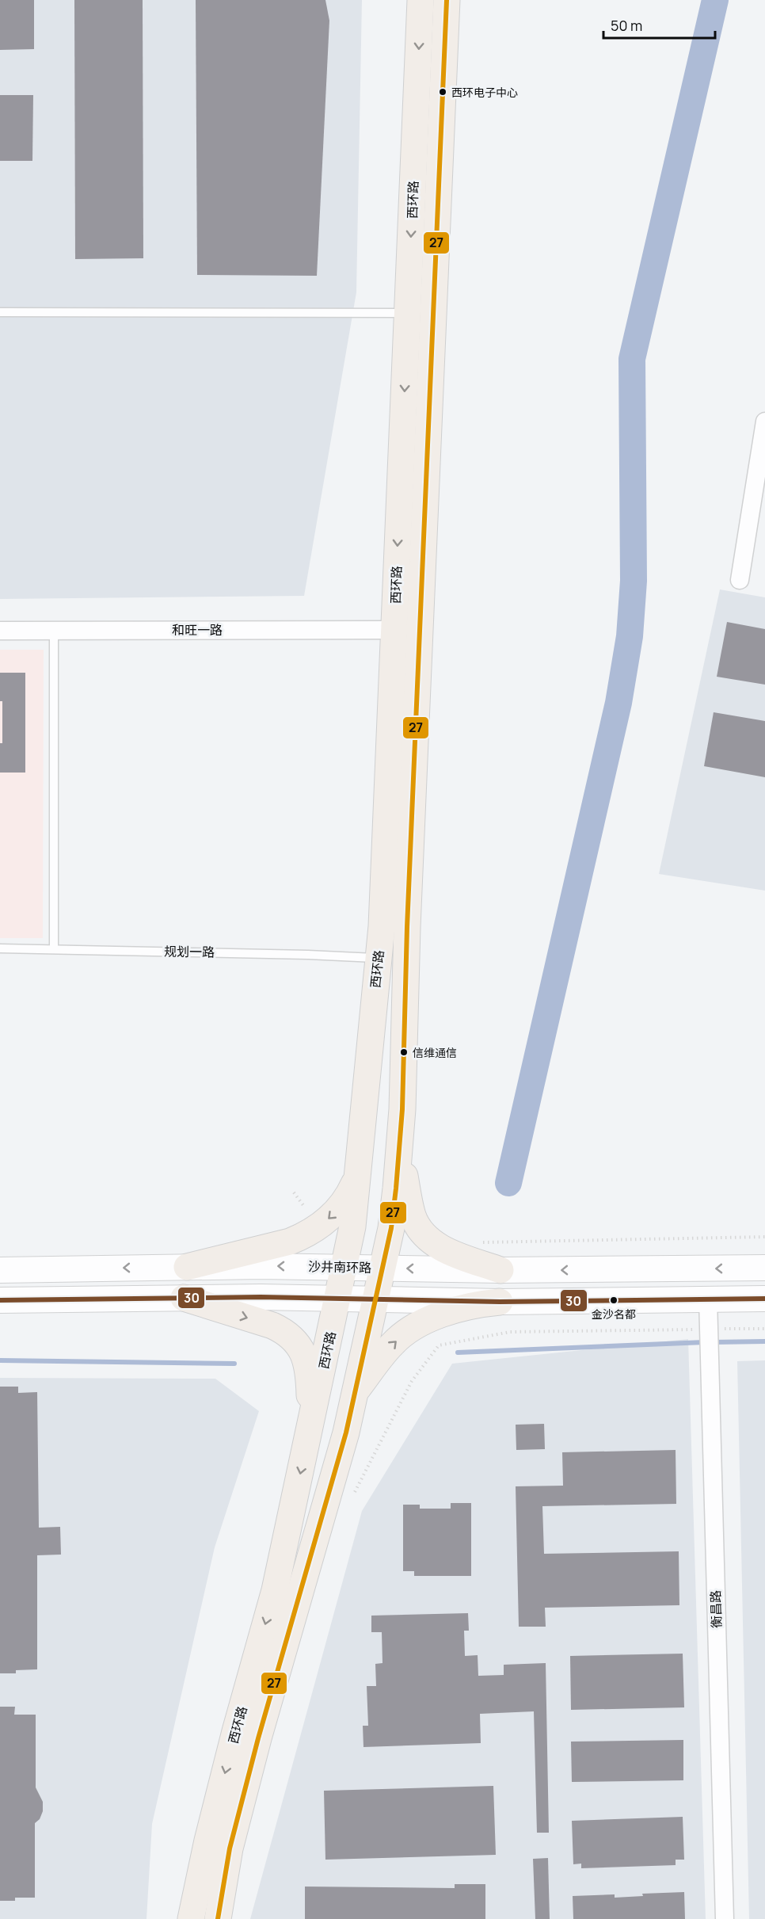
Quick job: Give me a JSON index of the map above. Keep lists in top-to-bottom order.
{
  "streets": {
    "main road": ["西环路", "沙井南环路"],
    "street": ["和旺一路", "衡昌路"],
    "lane": ["规划一路"]
  },
  "crossings": [
    ["西环路", "和旺一路"],
    ["西环路", "规划一路"],
    ["西环路", "沙井南环路"]
  ],
  "places": ["西环电子中心", "信维通信", "金沙名都"],
  "lines": ["transit line 27", "transit line 30"],
  "scale_bar": "50 m"
}
